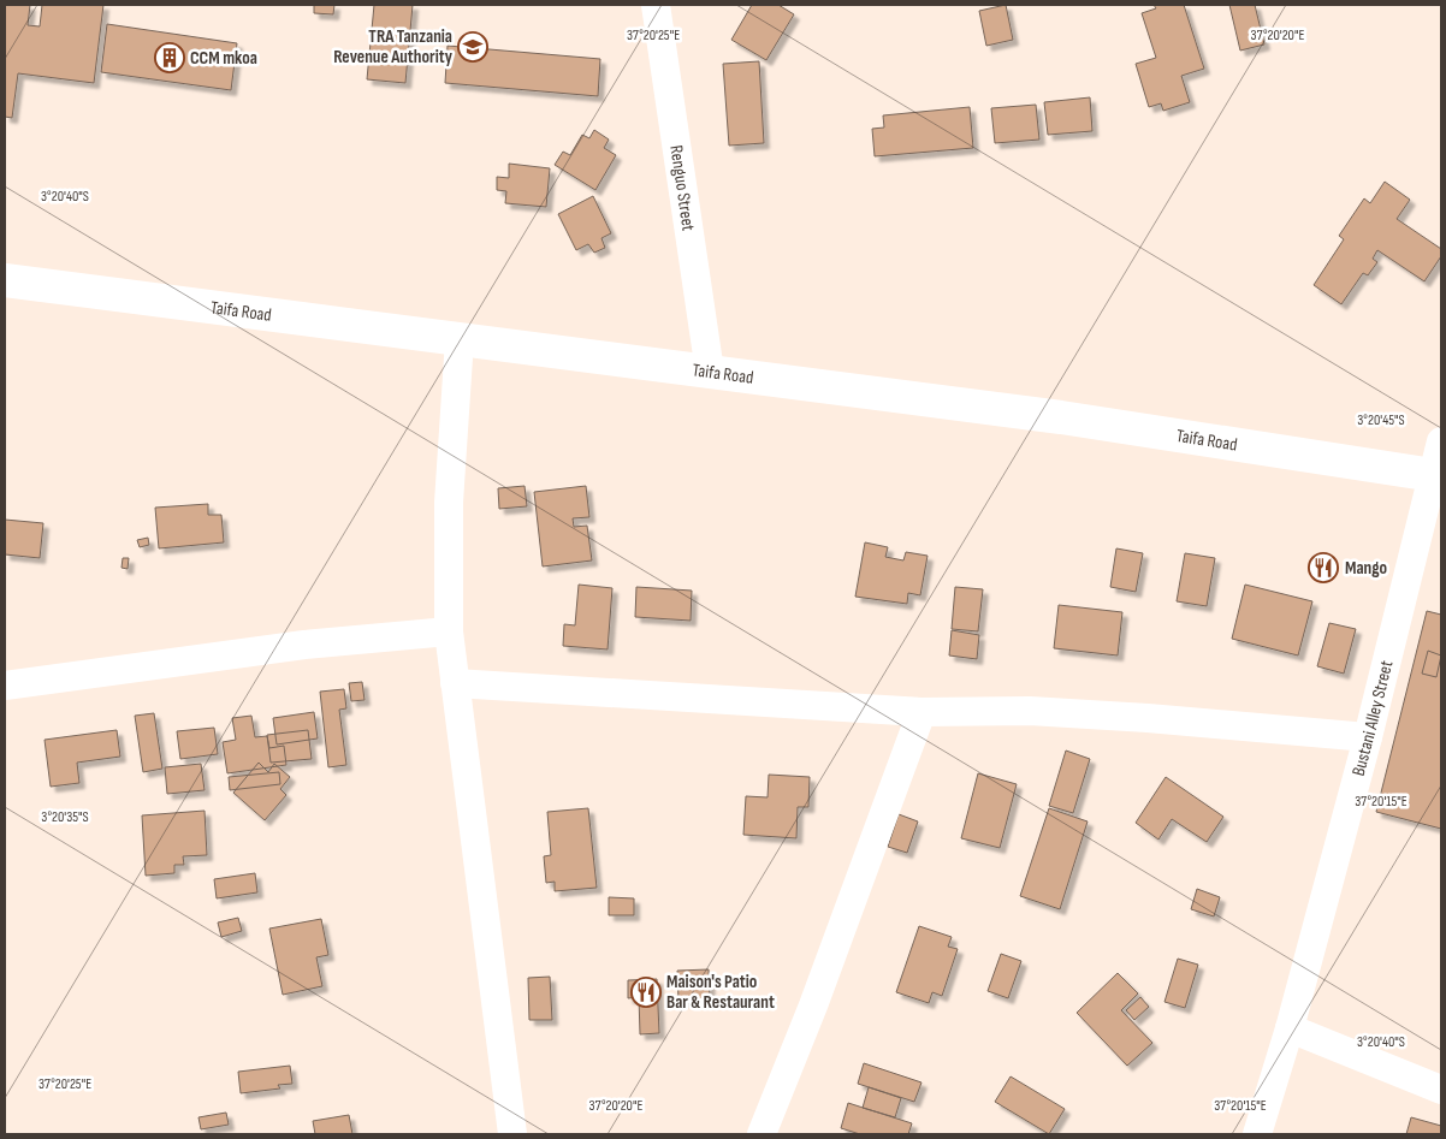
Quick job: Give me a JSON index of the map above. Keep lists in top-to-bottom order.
{
  "streets": {
    "highway": ["Taifa Road"],
    "street": ["Renguo Street", "Bustani Alley Street"]
  },
  "crossings": [
    ["Renguo Street", "Taifa Road"],
    ["Taifa Road", "Bustani Alley Street"]
  ],
  "places": {
    "school or university": ["TRA Tanzania Revenue Authority"],
    "building": ["CCM mkoa"],
    "restaurant": ["Mango", "Maison's Patio Bar & Restaurant"]
  },
  "coordinates": [
    "37°20'25\"E",
    "37°20'20\"E",
    "3°20'40\"S",
    "3°20'45\"S",
    "37°20'15\"E",
    "3°20'35\"S"
  ]
}
